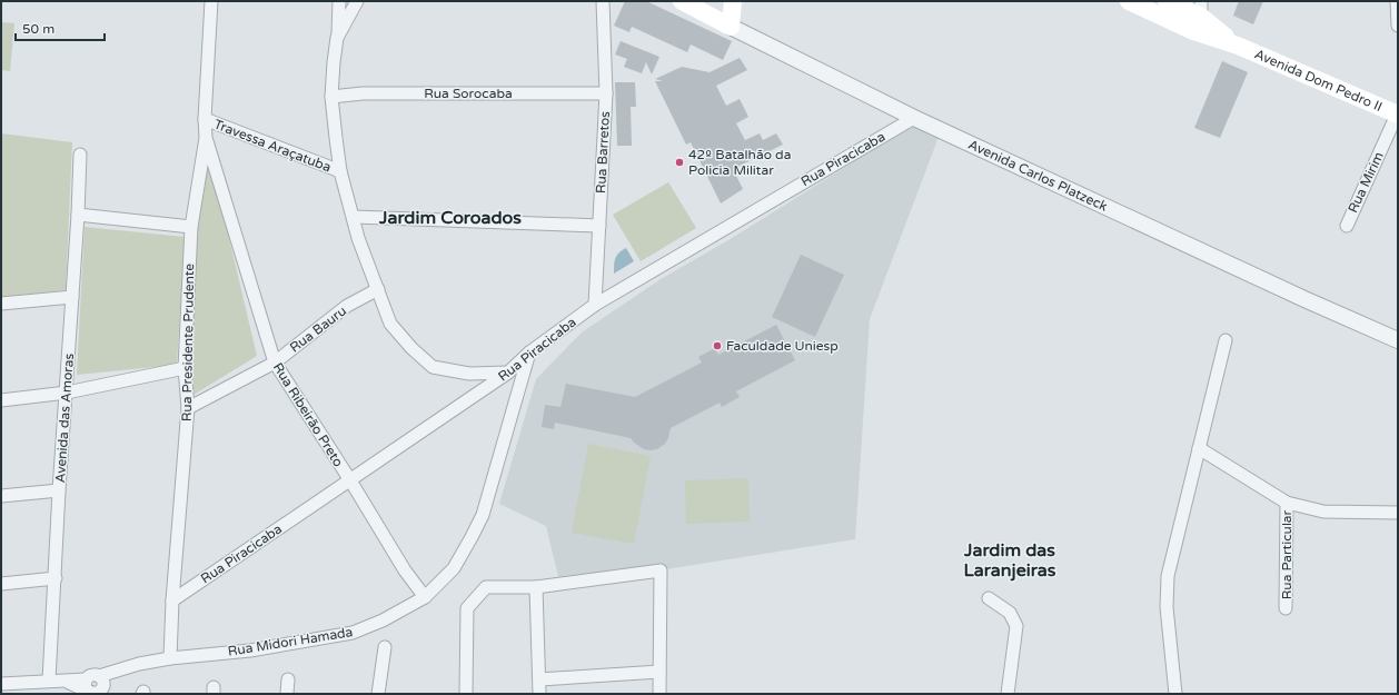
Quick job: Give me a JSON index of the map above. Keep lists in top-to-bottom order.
{
  "streets": {
    "main road": ["Avenida Dom Pedro II", "Avenida Carlos Platzeck"],
    "street": [
      "Rua Sorocaba",
      "Travessa Araçatuba",
      "Rua Barretos",
      "Rua Piracicaba",
      "Rua Mirim",
      "Rua Bauru",
      "Rua Presidente Prudente",
      "Rua Ribeirão Preto",
      "Avenida das Amoras",
      "Rua Particular",
      "Rua Midori Hamada"
    ]
  },
  "crossings": [
    ["Avenida Dom Pedro II", "Rua Mirim"],
    ["Rua Sorocaba", "Rua Barretos"],
    ["Travessa Araçatuba", "Rua Presidente Prudente"],
    ["Rua Barretos", "Rua Piracicaba"],
    ["Rua Piracicaba", "Avenida Carlos Platzeck"],
    ["Rua Piracicaba", "Rua Presidente Prudente"],
    ["Rua Piracicaba", "Rua Ribeirão Preto"],
    ["Rua Piracicaba", "Rua Midori Hamada"],
    ["Rua Bauru", "Rua Presidente Prudente"],
    ["Rua Bauru", "Rua Ribeirão Preto"],
    ["Rua Presidente Prudente", "Rua Ribeirão Preto"],
    ["Rua Presidente Prudente", "Rua Midori Hamada"],
    ["Rua Ribeirão Preto", "Rua Midori Hamada"],
    ["Avenida das Amoras", "Rua Midori Hamada"]
  ],
  "districts": ["Jardim Coroados", "Jardim das Laranjeiras"],
  "places": ["42º Batalhão da Policia Militar", "Faculdade Uniesp"],
  "scale_bar": "50 m"
}
